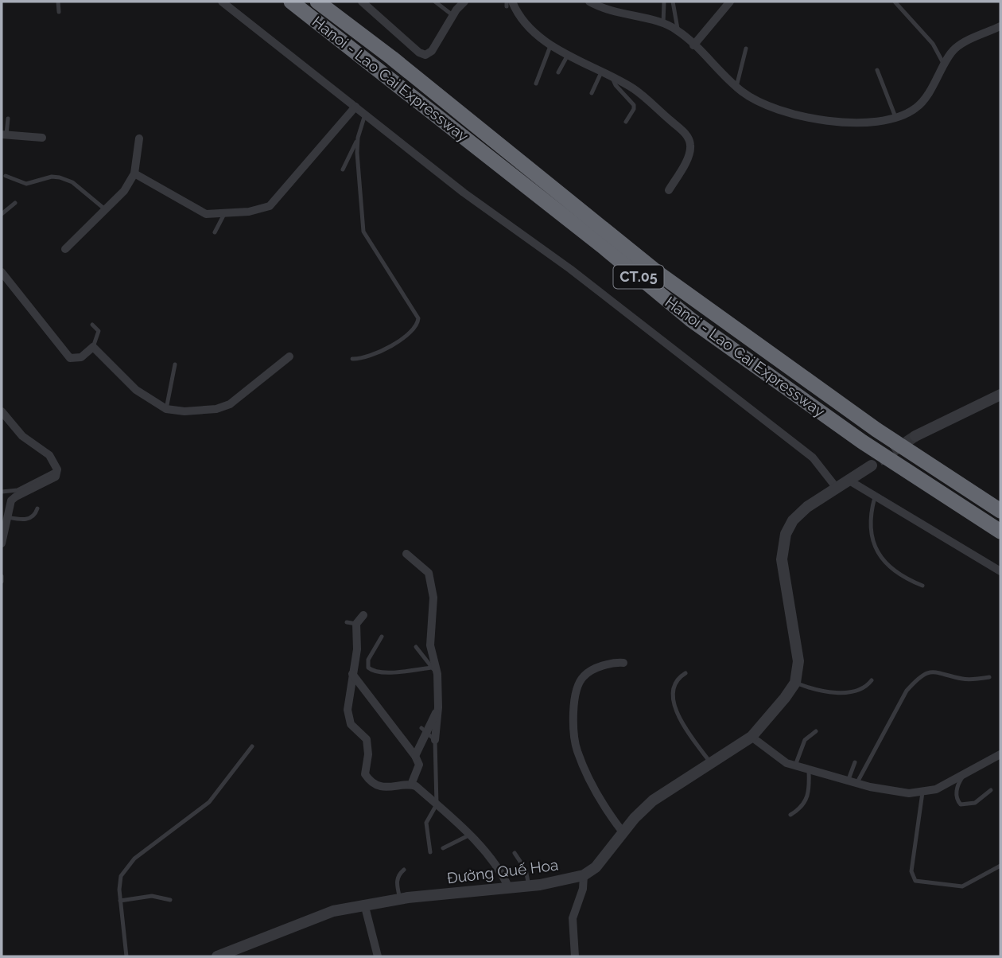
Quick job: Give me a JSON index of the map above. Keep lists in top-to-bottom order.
{
  "streets": {
    "highway": ["Hanoi - Lao Cai Expressway", "CT.05"],
    "street": ["Đường Quế Hoa"]
  }
}
